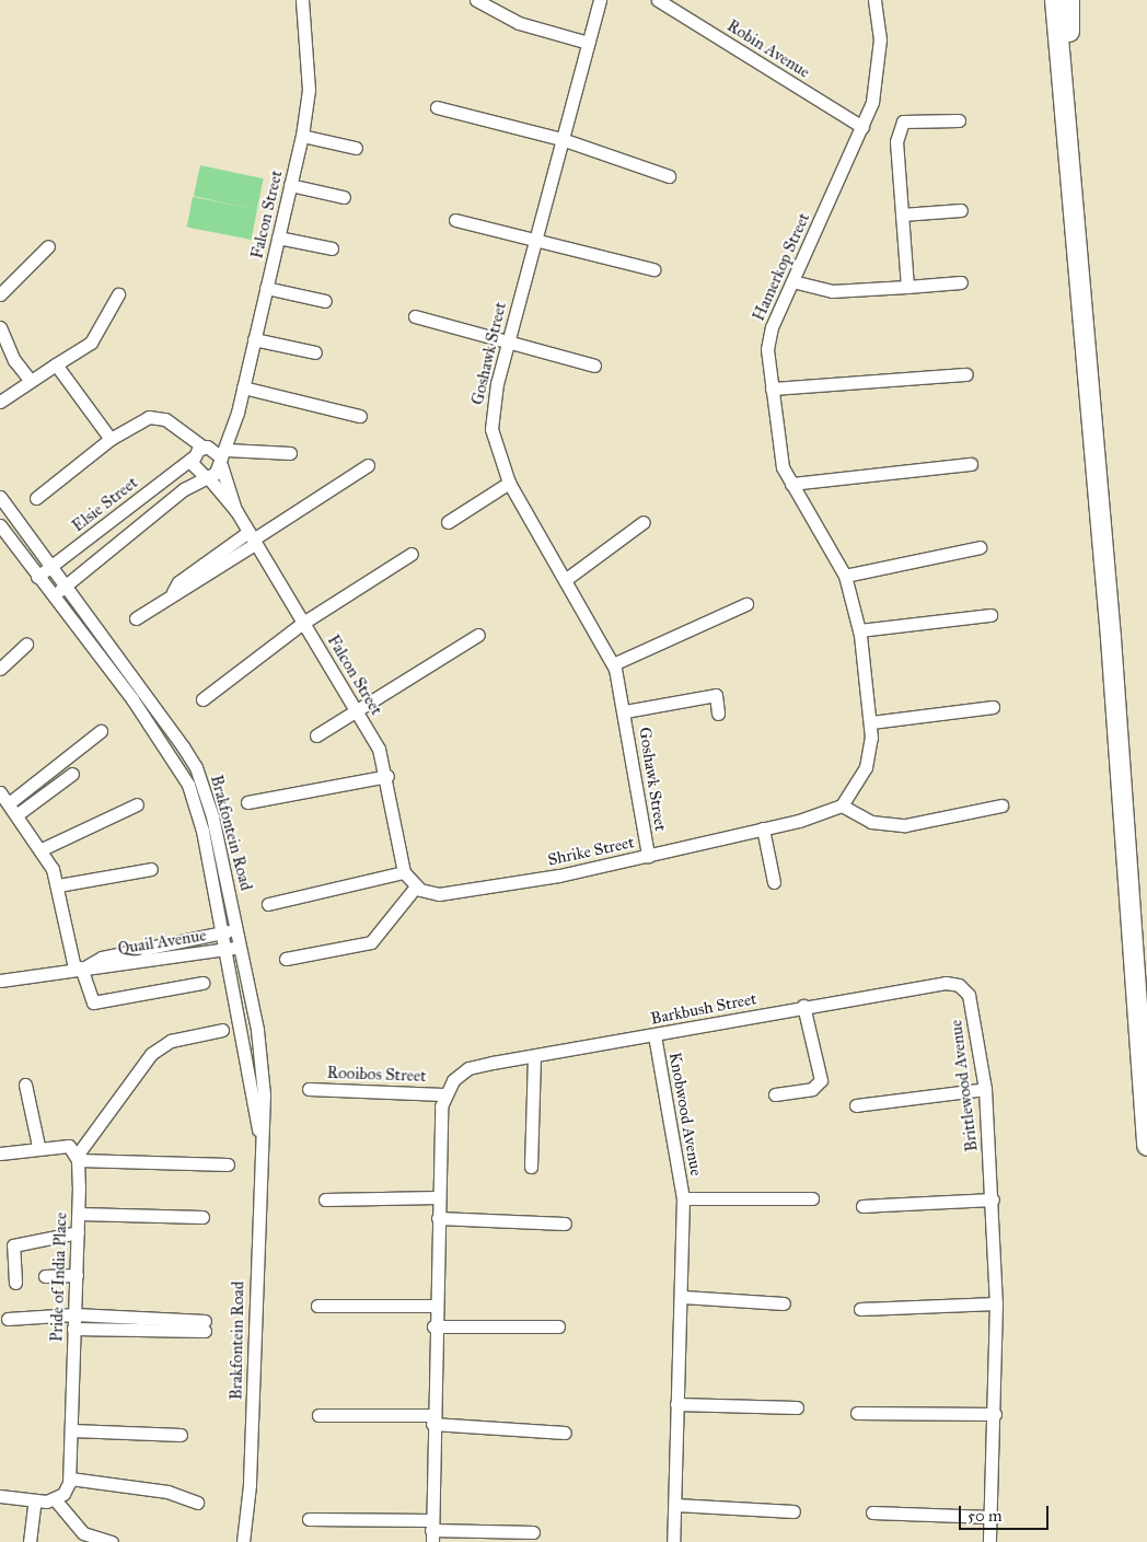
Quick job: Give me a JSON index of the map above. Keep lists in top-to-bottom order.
{
  "streets": {
    "street": [
      "Robin Avenue",
      "Falcon Street",
      "Hamerkop Street",
      "Goshawk Street",
      "Elsie Street",
      "Brakfontein Road",
      "Shrike Street",
      "Quail Avenue",
      "Barkbush Street",
      "Rooibos Street",
      "Brittlewood Avenue",
      "Knobwood Avenue",
      "Pride of India Place"
    ]
  },
  "crossings": [
    ["Robin Avenue", "Hamerkop Street"],
    ["Falcon Street", "Elsie Street"],
    ["Hamerkop Street", "Shrike Street"],
    ["Goshawk Street", "Shrike Street"],
    ["Elsie Street", "Brakfontein Road"],
    ["Brakfontein Road", "Quail Avenue"],
    ["Barkbush Street", "Rooibos Street"],
    ["Barkbush Street", "Brittlewood Avenue"],
    ["Barkbush Street", "Knobwood Avenue"]
  ],
  "scale_bar": "50 m"
}
